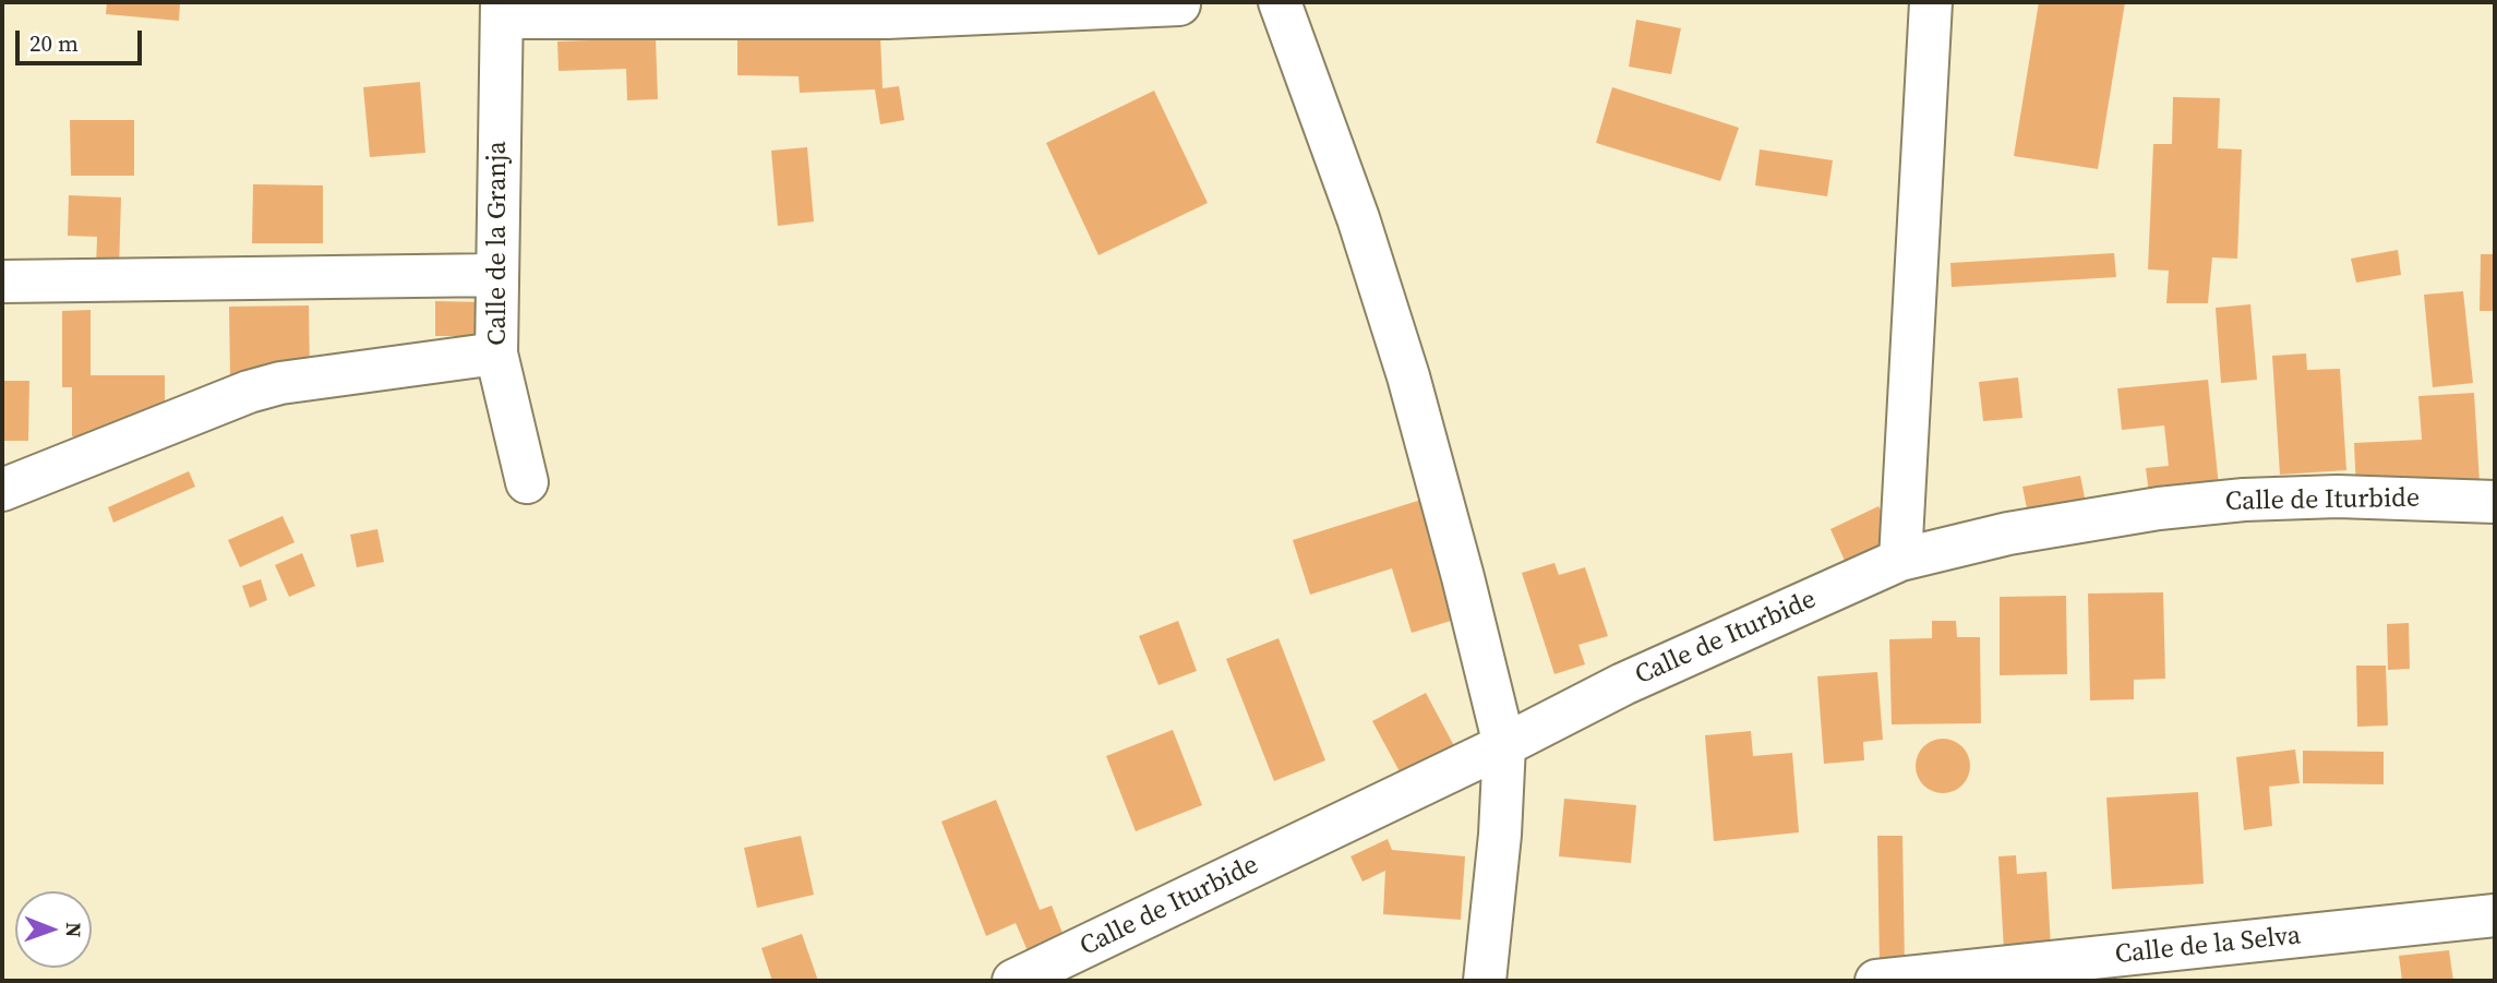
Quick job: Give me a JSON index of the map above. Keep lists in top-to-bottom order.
{
  "streets": {
    "street": ["Calle de la Granja", "Calle de Iturbide", "Calle de la Selva"]
  },
  "scale_bar": "20 m",
  "north": "right"
}
